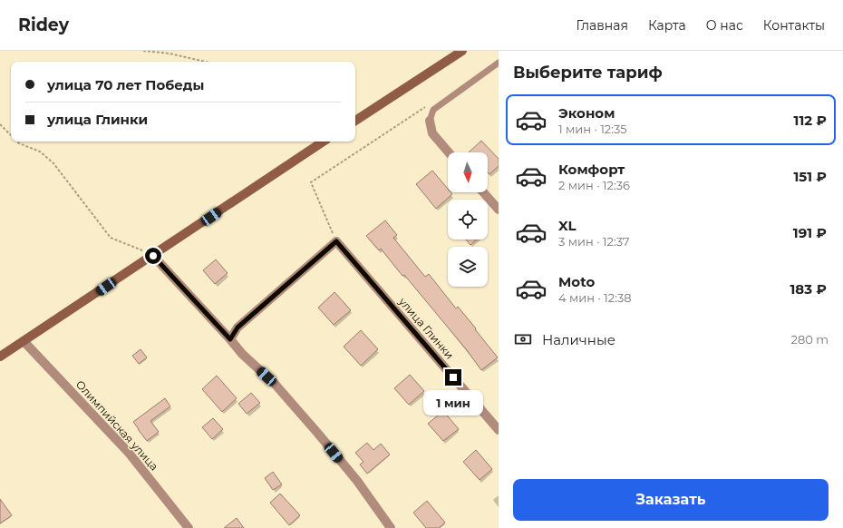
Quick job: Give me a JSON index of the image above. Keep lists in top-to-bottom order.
{
  "streets": {
    "street": ["улица Глинки", "Олимпийская улица"]
  },
  "north": "bottom",
  "page": {
    "header": "Ridey",
    "nav": [
      "Главная",
      "Карта",
      "О нас",
      "Контакты"
    ],
    "heading": "Выберите тариф",
    "banner": ["улица 70 лет Победы", "улица Глинки"],
    "list": [
      {
        "name": "Эконом",
        "note": "1 мин · 12:35",
        "value": "112 ₽"
      },
      {
        "name": "Комфорт",
        "note": "2 мин · 12:36",
        "value": "151 ₽"
      },
      {
        "name": "XL",
        "note": "3 мин · 12:37",
        "value": "191 ₽"
      },
      {
        "name": "Moto",
        "note": "4 мин · 12:38",
        "value": "183 ₽"
      }
    ],
    "pay": ["Наличные", "280 m"],
    "bubble": "1 мин",
    "buttons": "Заказать"
  }
}
